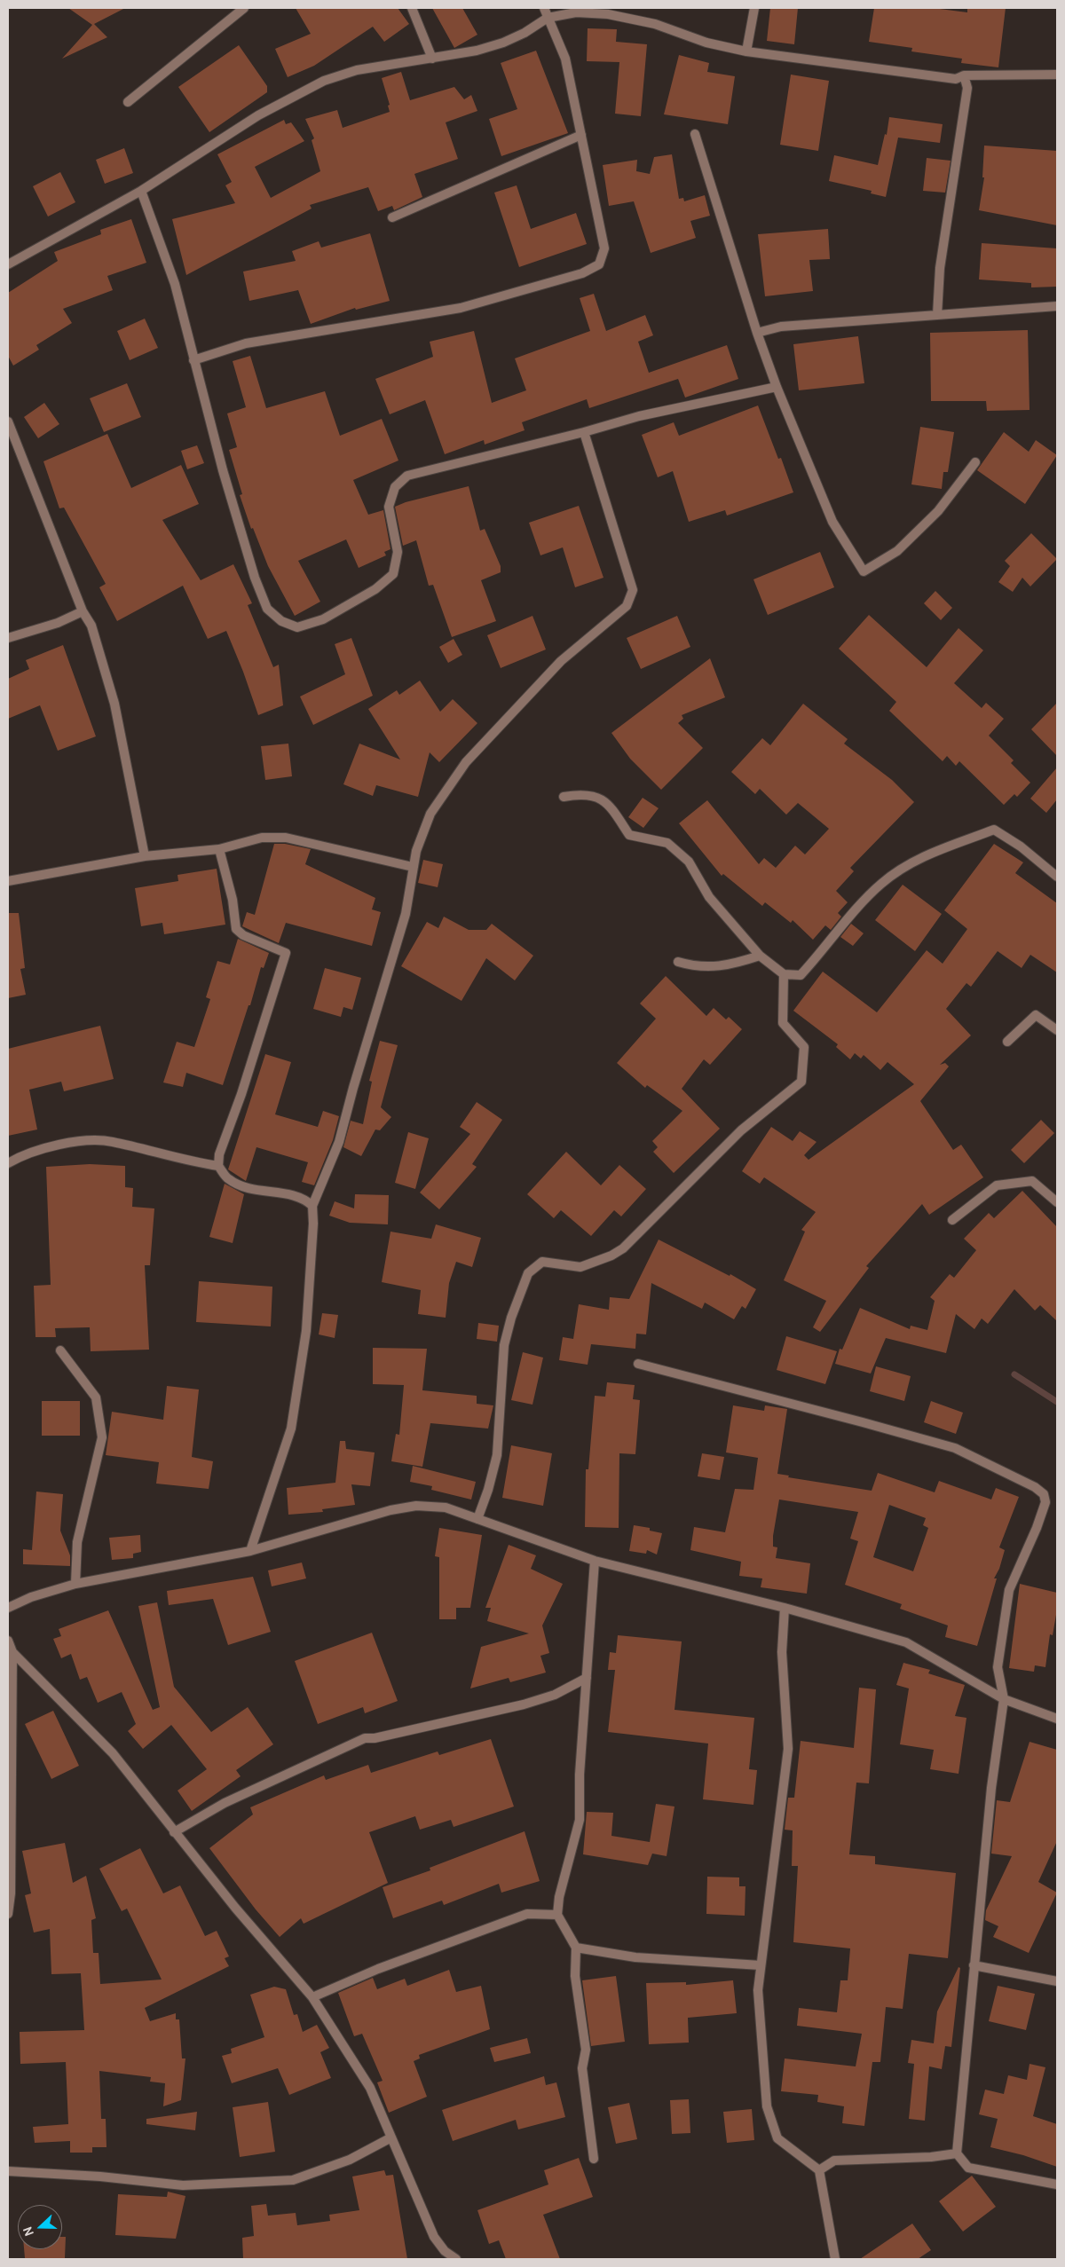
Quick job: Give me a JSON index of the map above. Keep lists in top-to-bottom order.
{
  "north": "left"
}
